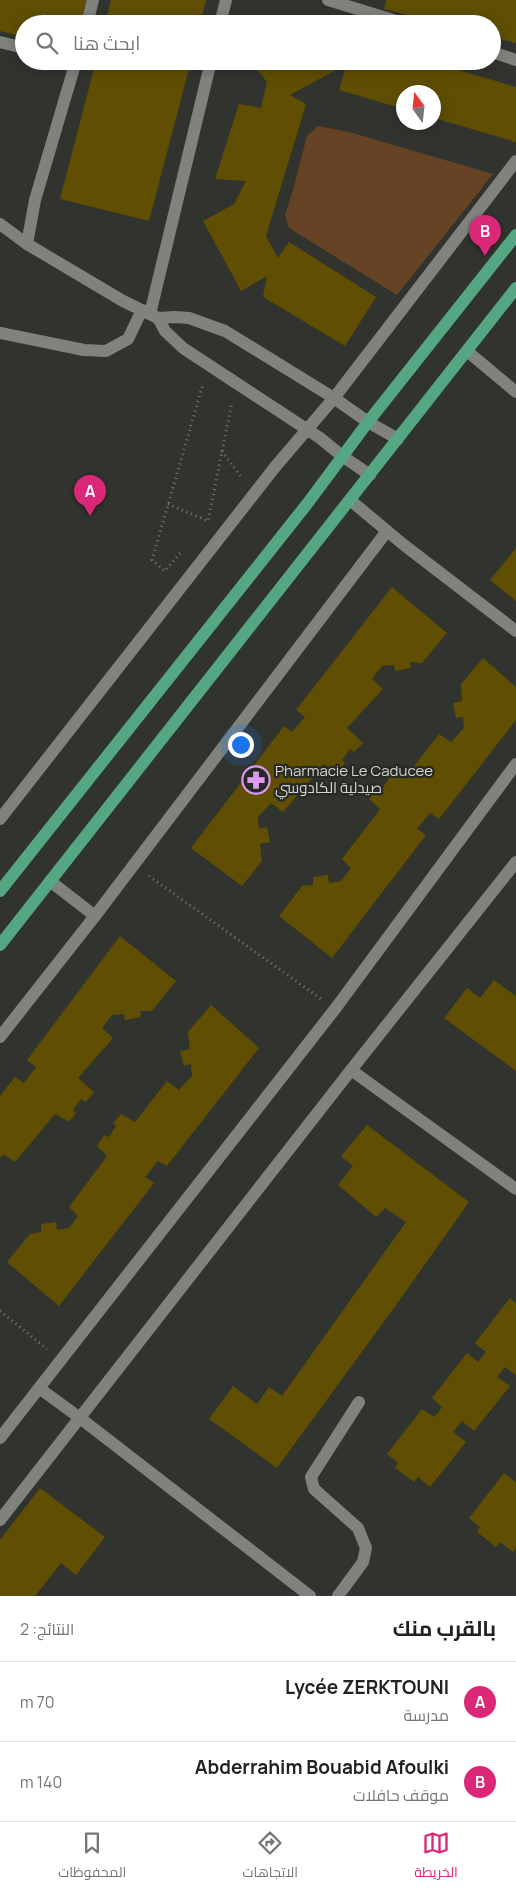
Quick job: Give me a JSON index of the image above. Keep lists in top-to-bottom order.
{
  "places": {
    "pharmacy": ["Pharmacie Le Caducee صيدلية الكادوسي"]
  },
  "north": "top",
  "page": {
    "search": "ابحث هنا",
    "pins": ["B", "A"],
    "heading": ["بالقرب منك", "النتائج: 2"],
    "list": [
      {
        "mark": "A",
        "name": "Lycée ZERKTOUNI",
        "note": "مدرسة",
        "value": "70 m"
      },
      {
        "mark": "B",
        "name": "Abderrahim Bouabid Afoulki",
        "note": "موقف حافلات",
        "value": "140 m"
      }
    ],
    "nav": ["الخريطة", "الاتجاهات", "المحفوظات"]
  }
}
